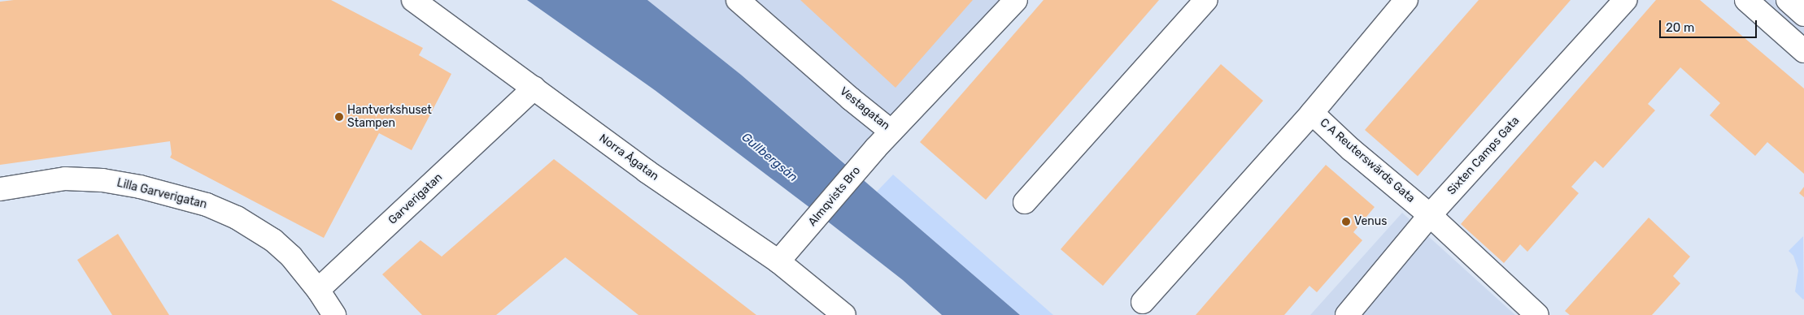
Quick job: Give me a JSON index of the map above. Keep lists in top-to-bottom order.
{
  "streets": {
    "street": [
      "Vestagatan",
      "Sixten Camps Gata",
      "Norra Ågatan",
      "C A Reuterswärds Gata",
      "Lilla Garverigatan",
      "Almqvists Bro",
      "Garverigatan"
    ]
  },
  "crossings": [
    ["Vestagatan", "Almqvists Bro"],
    ["Sixten Camps Gata", "C A Reuterswärds Gata"],
    ["Norra Ågatan", "Almqvists Bro"],
    ["Norra Ågatan", "Garverigatan"],
    ["Lilla Garverigatan", "Garverigatan"]
  ],
  "water": ["Gullbergsån"],
  "places": ["Hantverkshuset Stampen", "Venus"],
  "scale_bar": "20 m"
}
